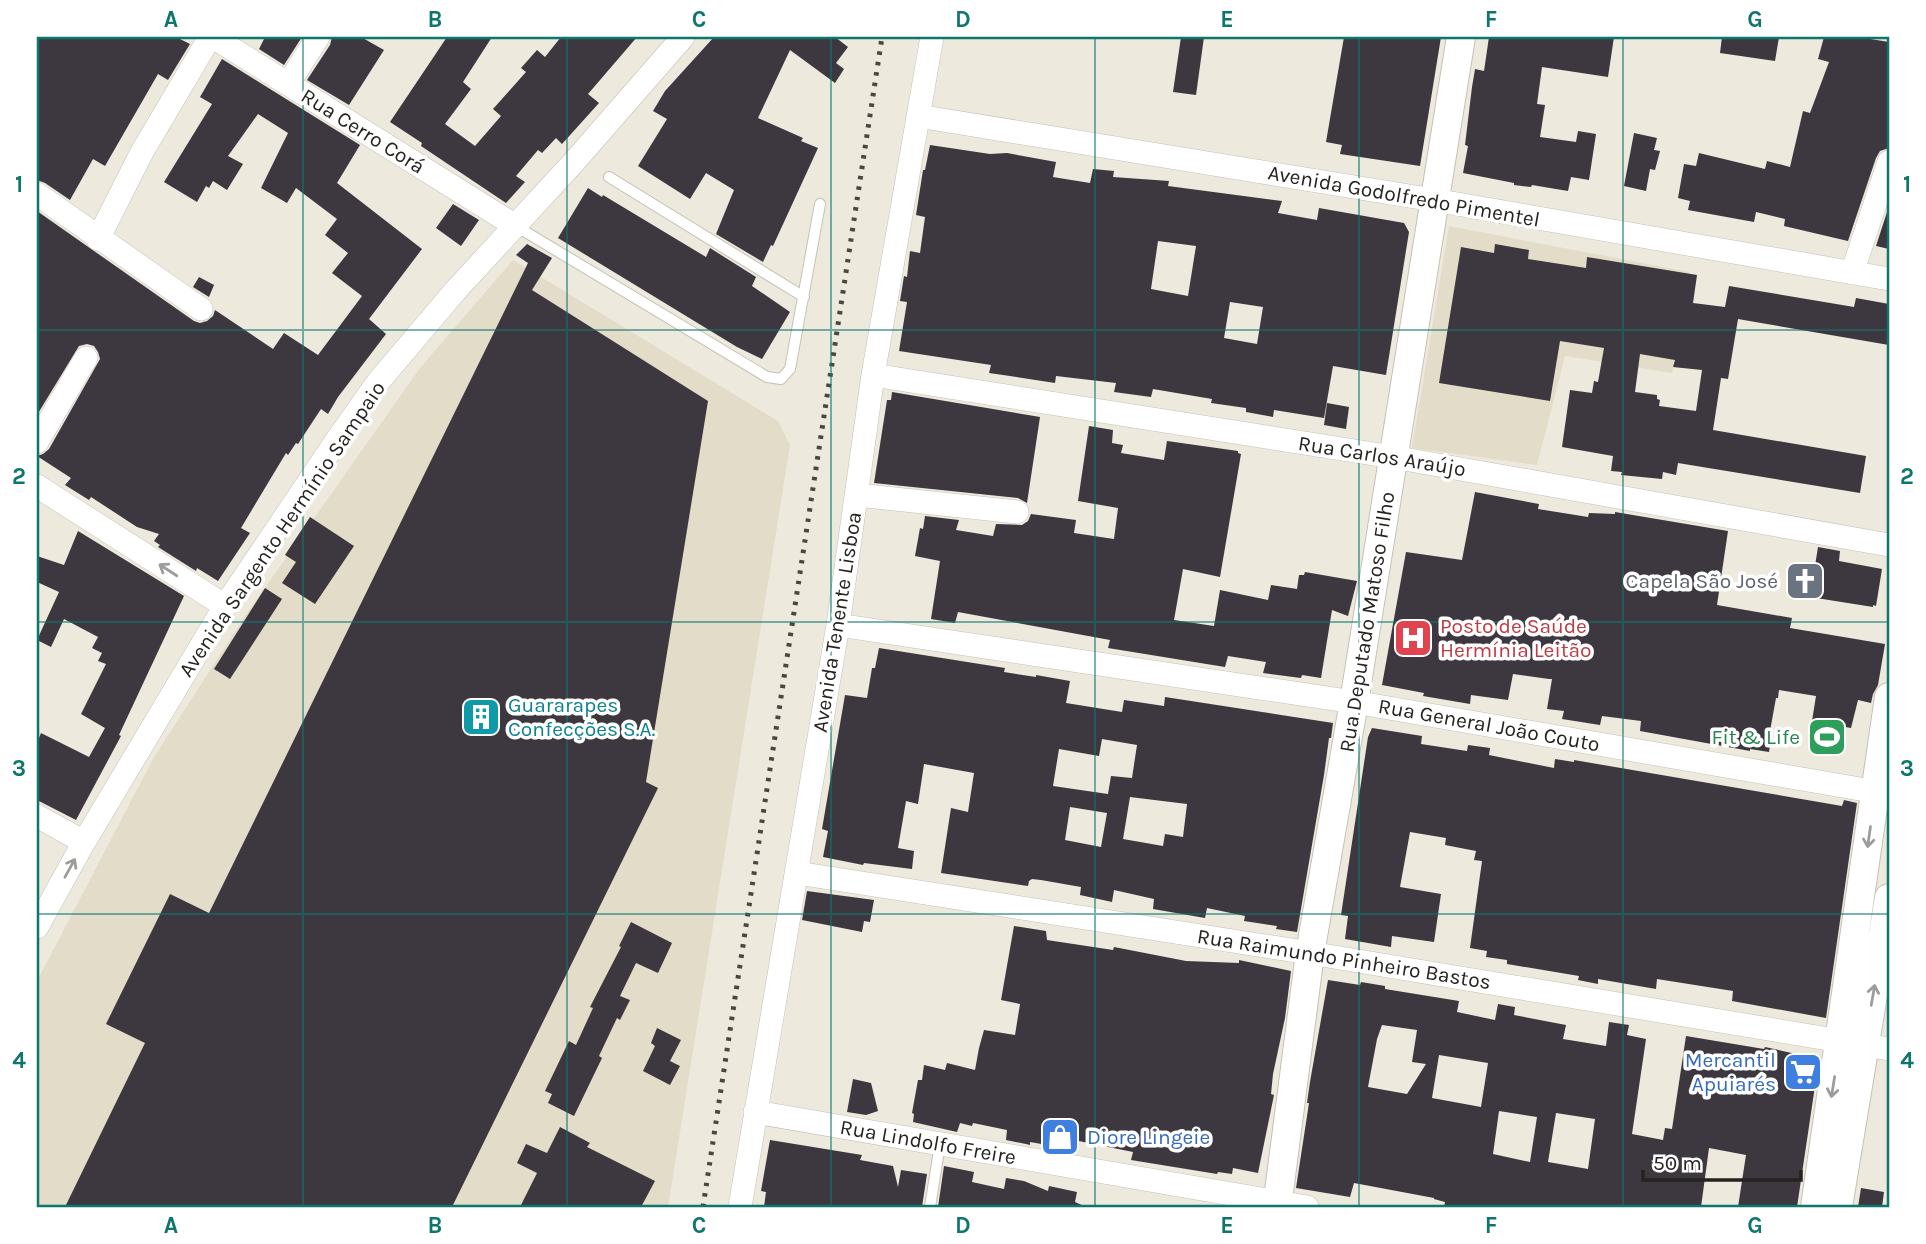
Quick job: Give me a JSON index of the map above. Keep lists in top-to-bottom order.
{
  "streets": {
    "street": [
      "Rua Cerro Corá",
      "Avenida Godolfredo Pimentel",
      "Rua Carlos Araújo",
      "Avenida Sargento Hermínio Sampaio",
      "Avenida Tenente Lisboa",
      "Rua Deputado Matoso Filho",
      "Rua General João Couto",
      "Rua Raimundo Pinheiro Bastos",
      "Rua Lindolfo Freire"
    ]
  },
  "crossings": [
    ["Rua Cerro Corá", "Avenida Sargento Hermínio Sampaio"],
    ["Avenida Godolfredo Pimentel", "Avenida Tenente Lisboa"],
    ["Avenida Godolfredo Pimentel", "Rua Deputado Matoso Filho"],
    ["Rua Carlos Araújo", "Avenida Tenente Lisboa"],
    ["Rua Carlos Araújo", "Rua Deputado Matoso Filho"],
    ["Avenida Tenente Lisboa", "Rua General João Couto"],
    ["Avenida Tenente Lisboa", "Rua Raimundo Pinheiro Bastos"],
    ["Avenida Tenente Lisboa", "Rua Lindolfo Freire"],
    ["Rua Deputado Matoso Filho", "Rua General João Couto"],
    ["Rua Deputado Matoso Filho", "Rua Raimundo Pinheiro Bastos"],
    ["Rua Deputado Matoso Filho", "Rua Lindolfo Freire"]
  ],
  "places": {
    "church": ["Capela São José"],
    "hospital": ["Posto de Saúde Hermínia Leitão"],
    "building": ["Guararapes Confecções S.A."],
    "sports": ["Fit & Life"],
    "supermarket": ["Mercantil Apuiarés"],
    "shop": ["Diore Lingeie"]
  },
  "scale_bar": "50 m",
  "grid": {
    "columns": [
      "A",
      "B",
      "C",
      "D",
      "E",
      "F",
      "G"
    ],
    "rows": [
      "1",
      "2",
      "3",
      "4"
    ]
  }
}
